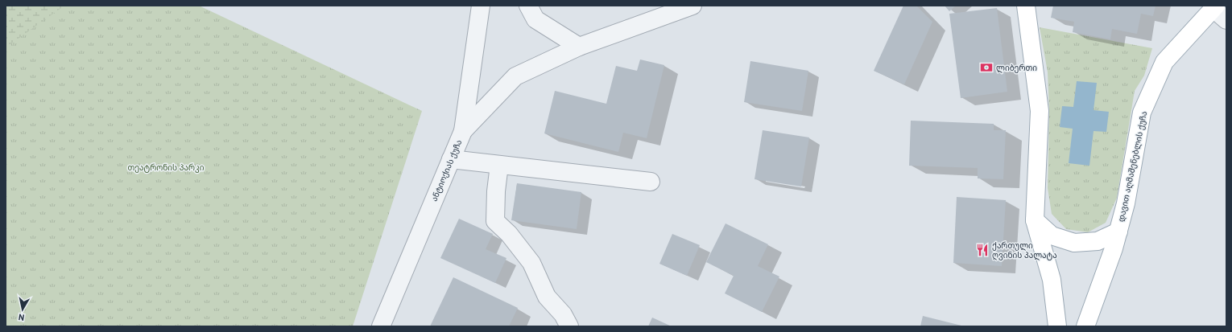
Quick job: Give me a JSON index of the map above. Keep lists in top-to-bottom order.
{
  "streets": {
    "main road": ["დავით აღმაშენებლის ქუჩა"],
    "street": ["ანტიოქიას ქუჩა"]
  },
  "parks": ["თეატრონის პარკი"],
  "places": {
    "bank": ["ლიბერთი"],
    "restaurant": ["ქართული ღვინის პალატა"]
  },
  "north": "bottom"
}
